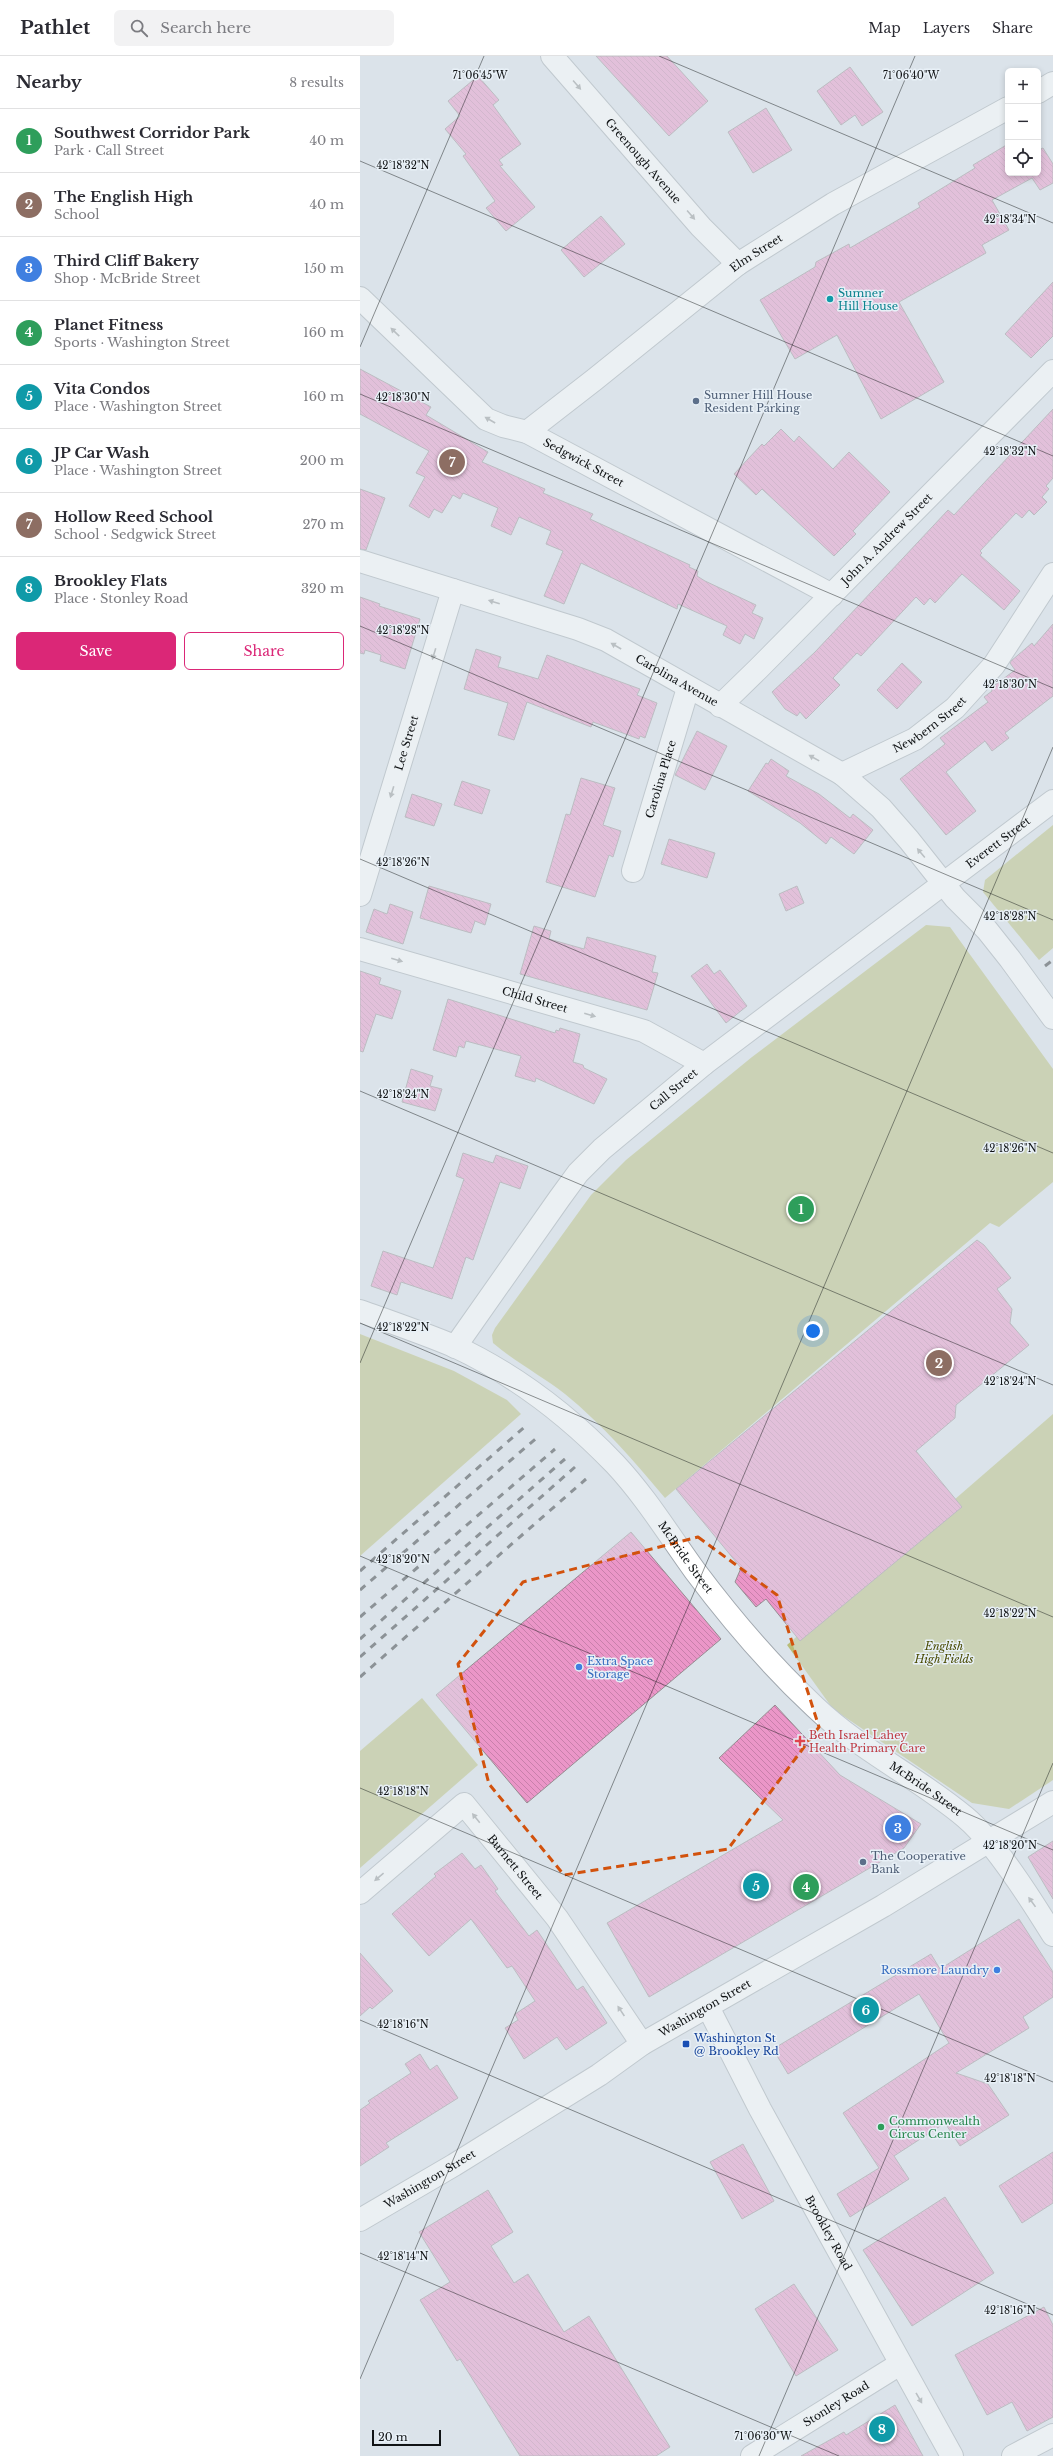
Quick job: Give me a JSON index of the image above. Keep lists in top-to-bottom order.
{
  "streets": {
    "street": [
      "Greenough Avenue",
      "Elm Street",
      "Sedgwick Street",
      "John A. Andrew Street",
      "Carolina Avenue",
      "Newbern Street",
      "Lee Street",
      "Carolina Place",
      "Everett Street",
      "Child Street",
      "Call Street",
      "McBride Street",
      "Burnett Street",
      "Washington Street",
      "Brookley Road",
      "Stonley Road"
    ]
  },
  "crossings": [
    ["Greenough Avenue", "Elm Street"],
    ["Elm Street", "Sedgwick Street"],
    ["Sedgwick Street", "John A. Andrew Street"],
    ["John A. Andrew Street", "Carolina Avenue"],
    ["Carolina Avenue", "Newbern Street"],
    ["Carolina Avenue", "Lee Street"],
    ["Carolina Avenue", "Carolina Place"],
    ["Carolina Avenue", "Everett Street"],
    ["Carolina Avenue", "Call Street"],
    ["Everett Street", "Call Street"],
    ["Child Street", "Call Street"],
    ["Call Street", "McBride Street"],
    ["McBride Street", "Washington Street"],
    ["Burnett Street", "Washington Street"],
    ["Washington Street", "Brookley Road"],
    ["Brookley Road", "Stonley Road"]
  ],
  "one_way": [
    "Greenough Avenue",
    "Sedgwick Street",
    "Carolina Avenue",
    "Lee Street",
    "Child Street"
  ],
  "parks": ["English High Fields"],
  "places": {
    "other": [
      "Sumner Hill House",
      "Sumner Hill House Resident Parking",
      "Extra Space Storage",
      "The Cooperative Bank",
      "Rossmore Laundry",
      "Commonwealth Circus Center"
    ],
    "health": ["Beth Israel Lahey Health Primary Care"],
    "transit": ["Washington St @ Brookley Rd"]
  },
  "scale_bar": "20 m",
  "page": {
    "header": "Pathlet",
    "search": "Search here",
    "nav": ["Map", "Layers", "Share"],
    "heading": ["Nearby", "8 results"],
    "map_buttons": ["+", "−"],
    "list": [
      {
        "mark": "1",
        "name": "Southwest Corridor Park",
        "note": "Park · Call Street",
        "value": "40 m"
      },
      {
        "mark": "2",
        "name": "The English High",
        "note": "School",
        "value": "40 m"
      },
      {
        "mark": "3",
        "name": "Third Cliff Bakery",
        "note": "Shop · McBride Street",
        "value": "150 m"
      },
      {
        "mark": "4",
        "name": "Planet Fitness",
        "note": "Sports · Washington Street",
        "value": "160 m"
      },
      {
        "mark": "5",
        "name": "Vita Condos",
        "note": "Place · Washington Street",
        "value": "160 m"
      },
      {
        "mark": "6",
        "name": "JP Car Wash",
        "note": "Place · Washington Street",
        "value": "200 m"
      },
      {
        "mark": "7",
        "name": "Hollow Reed School",
        "note": "School · Sedgwick Street",
        "value": "270 m"
      },
      {
        "mark": "8",
        "name": "Brookley Flats",
        "note": "Place · Stonley Road",
        "value": "320 m"
      }
    ],
    "pins": [
      "7",
      "1",
      "2",
      "3",
      "5",
      "4",
      "6",
      "8"
    ],
    "buttons": ["Save", "Share"],
    "scale": "20 m"
  },
  "coordinates": [
    "71°06'45\"W",
    "71°06'40\"W",
    "42°18'32\"N",
    "42°18'34\"N",
    "42°18'30\"N",
    "42°18'28\"N",
    "42°18'26\"N",
    "42°18'24\"N",
    "42°18'22\"N",
    "42°18'20\"N",
    "42°18'18\"N",
    "42°18'16\"N",
    "42°18'14\"N",
    "71°06'30\"W"
  ]
}
